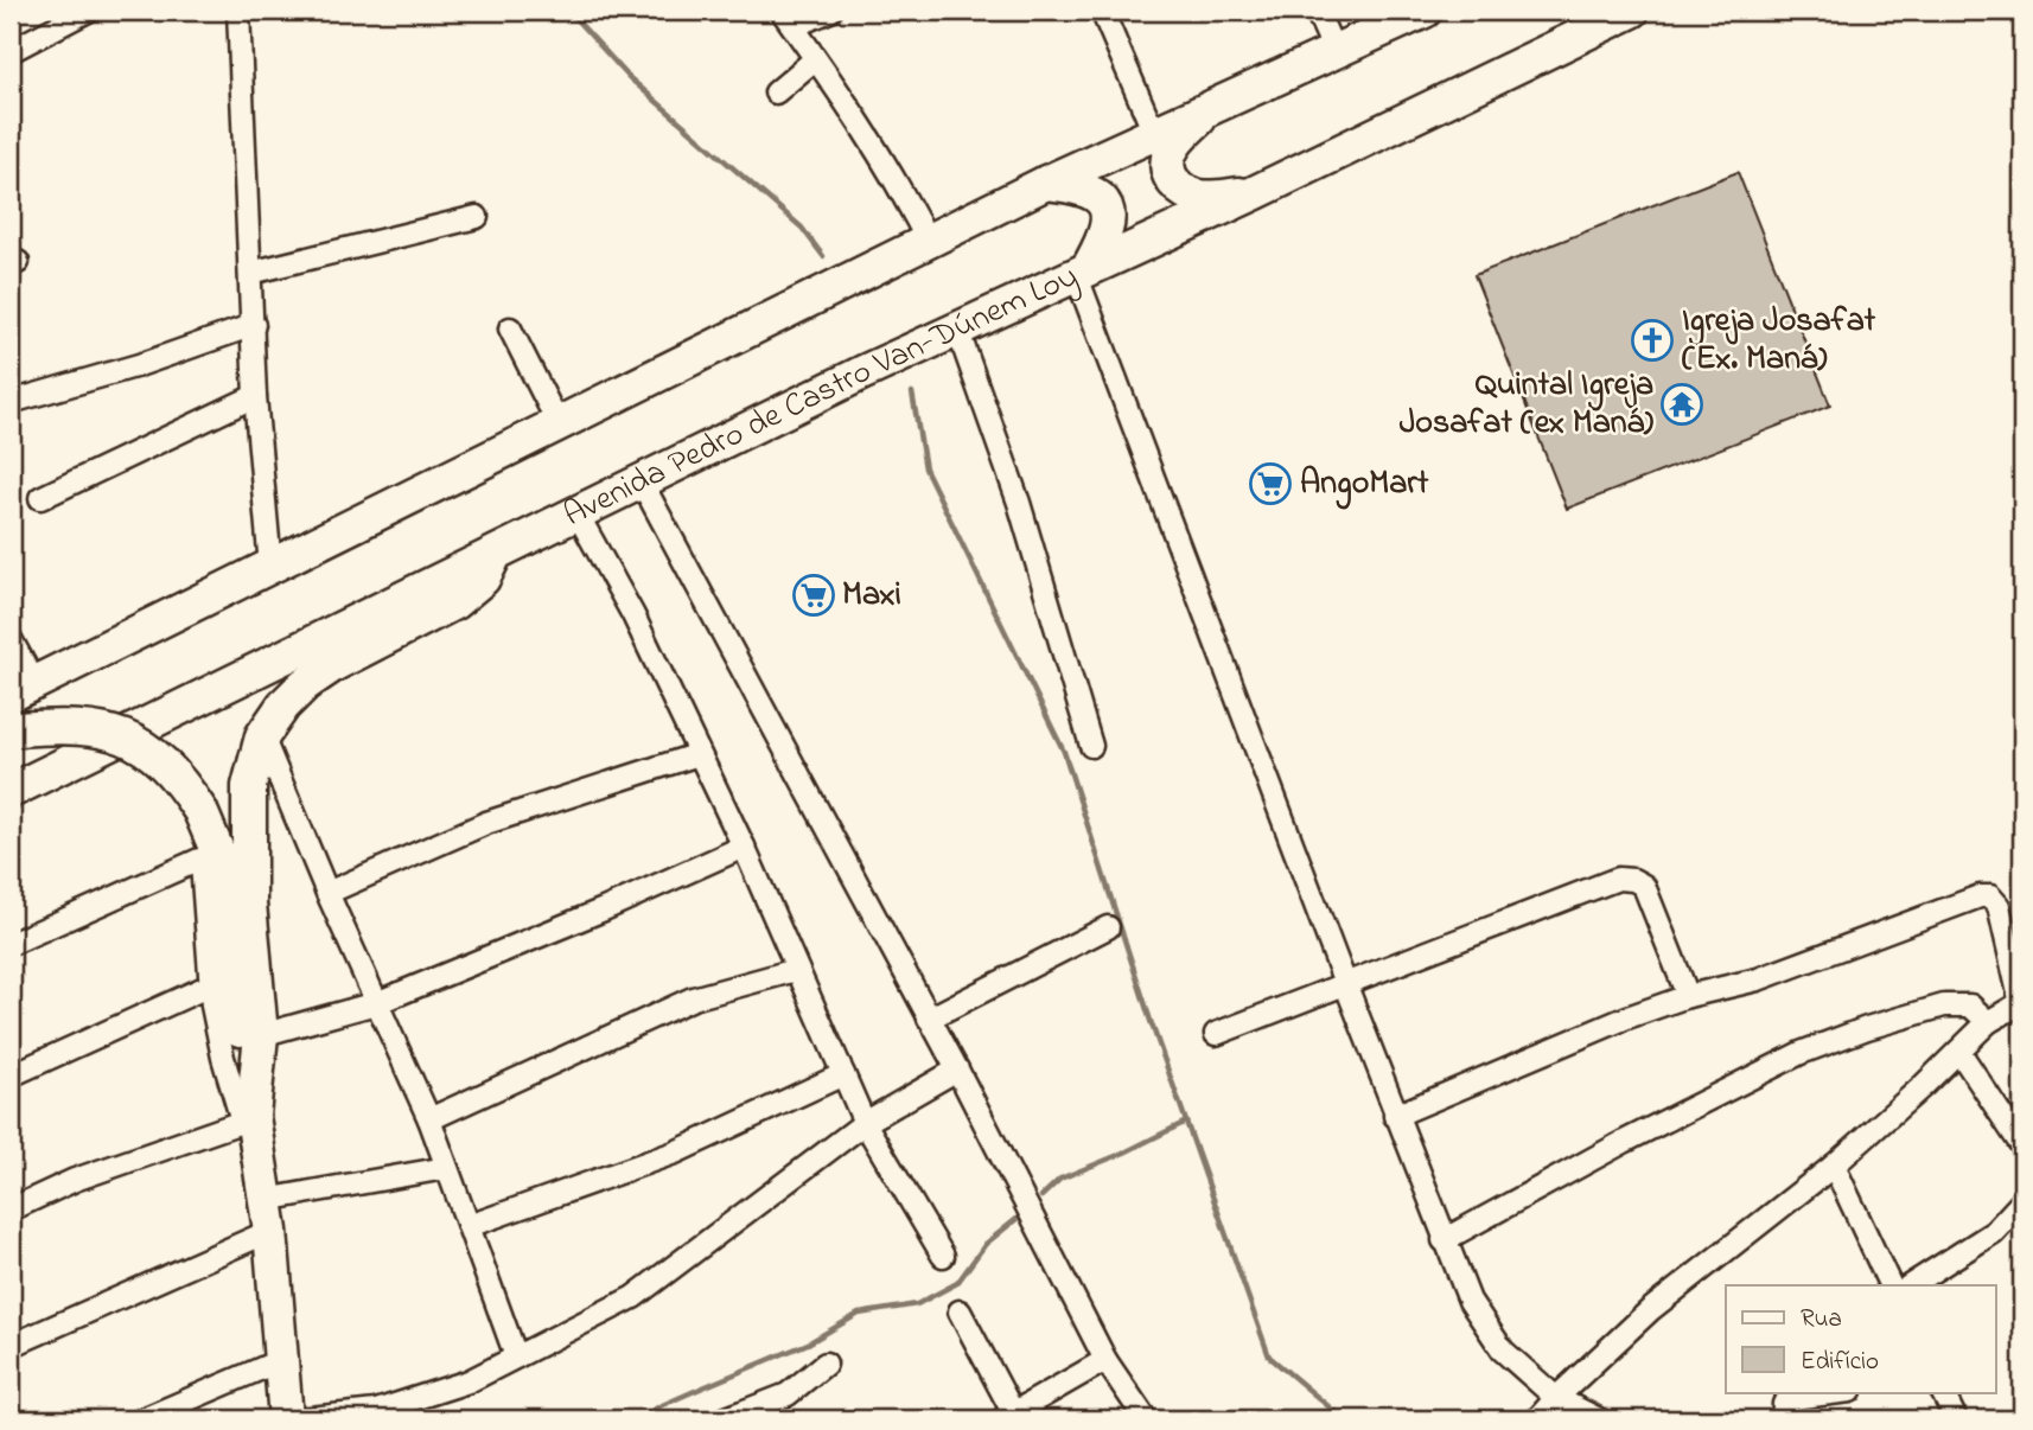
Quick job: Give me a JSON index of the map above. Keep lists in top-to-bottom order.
{
  "streets": {
    "highway": ["Avenida Pedro de Castro Van-Dúnem Loy"]
  },
  "places": {
    "church": ["Igreja Josafat (Ex. Maná)"],
    "temple": ["Quintal Igreja Josafat (ex Maná)"],
    "supermarket": ["AngoMart", "Maxi"]
  },
  "legend": ["Rua", "Edifício"]
}
